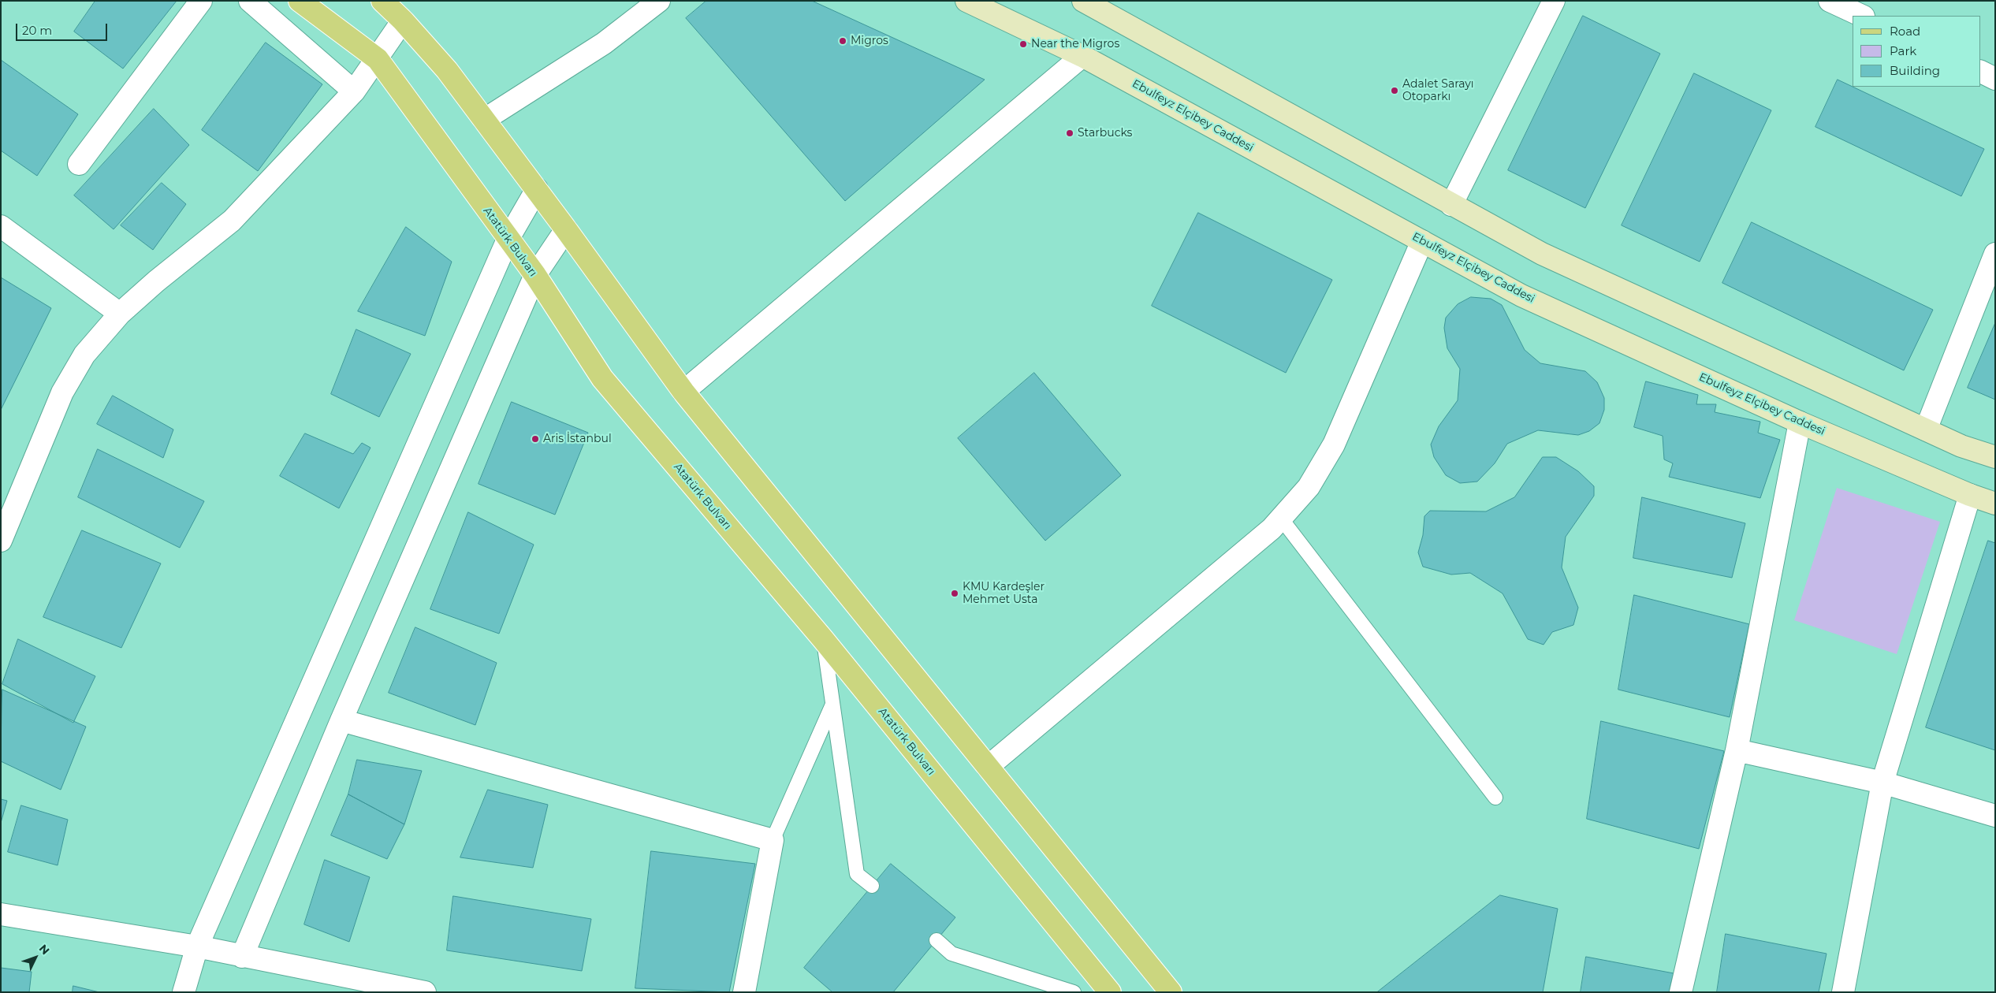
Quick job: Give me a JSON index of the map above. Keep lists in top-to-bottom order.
{
  "streets": {
    "main road": ["Ebulfeyz Elçibey Caddesi", "Atatürk Bulvarı"]
  },
  "places": [
    "Migros",
    "Near the Migros",
    "Adalet Sarayı Otoparkı",
    "Starbucks",
    "Aris İstanbul",
    "KMU Kardeşler Mehmet Usta"
  ],
  "legend": ["Road", "Park", "Building"],
  "scale_bar": "20 m",
  "north": "top right"
}
